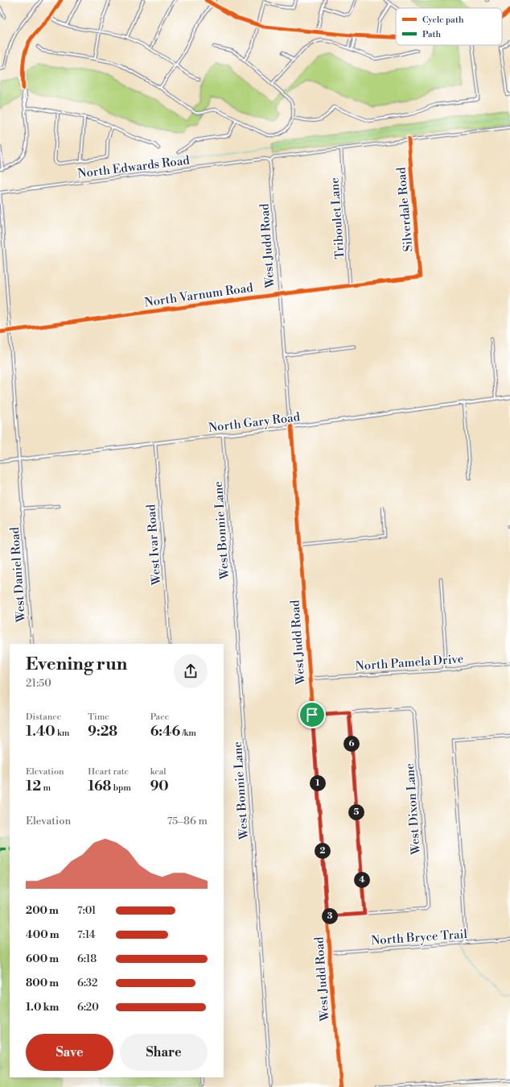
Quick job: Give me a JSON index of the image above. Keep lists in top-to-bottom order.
{
  "streets": {
    "street": [
      "North Edwards Road",
      "Silverdale Road",
      "Triboulet Lane",
      "West Judd Road",
      "North Varnum Road",
      "North Gary Road",
      "West Bonnie Lane",
      "West Ivar Road",
      "West Daniel Road",
      "North Pamela Drive",
      "West Dixon Lane",
      "North Bryce Trail"
    ]
  },
  "crossings": [
    ["North Edwards Road", "Silverdale Road"],
    ["North Edwards Road", "Triboulet Lane"],
    ["North Edwards Road", "West Judd Road"],
    ["North Edwards Road", "West Daniel Road"],
    ["Silverdale Road", "North Varnum Road"],
    ["Triboulet Lane", "North Varnum Road"],
    ["West Judd Road", "North Varnum Road"],
    ["West Judd Road", "North Gary Road"],
    ["West Judd Road", "North Pamela Drive"],
    ["West Judd Road", "North Bryce Trail"],
    ["North Varnum Road", "West Daniel Road"],
    ["North Gary Road", "West Bonnie Lane"],
    ["North Gary Road", "West Ivar Road"],
    ["North Gary Road", "West Daniel Road"]
  ],
  "legend": ["Cycle path", "Path"],
  "page": {
    "heading": ["Evening run", "21:50"],
    "stats": [
      ["Distance", "1.40 km"],
      ["Time", "9:28"],
      ["Pace", "6:46 /km"],
      ["Elevation", "12 m"],
      ["Heart rate", "168 bpm"],
      ["kcal", "90"]
    ],
    "pins": [
      "6",
      "1",
      "5",
      "2",
      "4",
      "3"
    ],
    "chart": ["Elevation", "75–86 m"],
    "list": [
      {
        "name": "200 m",
        "note": "7:01"
      },
      {
        "name": "400 m",
        "note": "7:14"
      },
      {
        "name": "600 m",
        "note": "6:18"
      },
      {
        "name": "800 m",
        "note": "6:32"
      },
      {
        "name": "1.0 km",
        "note": "6:20"
      }
    ],
    "buttons": ["Save", "Share"]
  }
}
